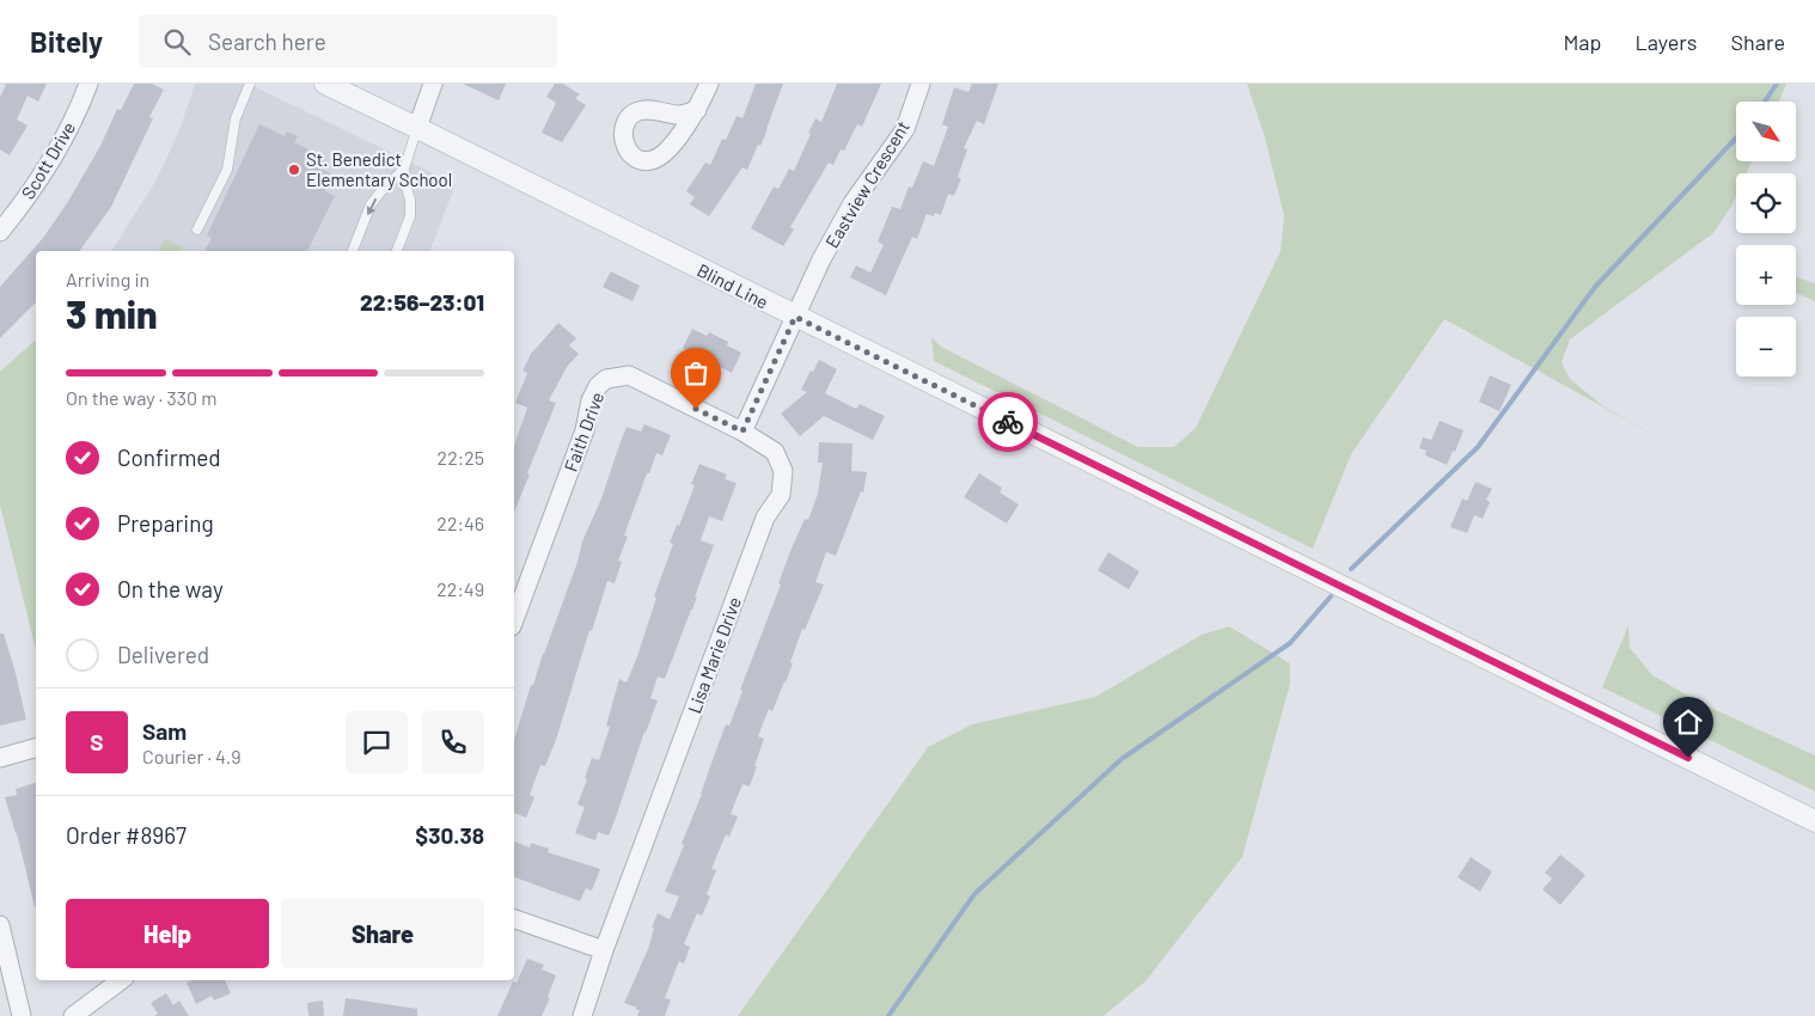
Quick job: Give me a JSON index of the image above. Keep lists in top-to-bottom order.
{
  "streets": {
    "street": [
      "Scott Drive",
      "Eastview Crescent",
      "Blind Line",
      "Faith Drive",
      "Lisa Marie Drive"
    ]
  },
  "crossings": [
    ["Eastview Crescent", "Blind Line"],
    ["Faith Drive", "Lisa Marie Drive"]
  ],
  "places": ["St. Benedict Elementary School"],
  "north": "bottom right",
  "page": {
    "header": "Bitely",
    "search": "Search here",
    "nav": ["Map", "Layers", "Share"],
    "map_buttons": ["+", "−"],
    "heading": ["3 min", "Arriving in", "22:56–23:01"],
    "panel": [
      "Sam",
      "Courier · 4.9",
      "Order #8967",
      "$30.38"
    ],
    "bar": "On the way · 330 m",
    "list": [
      ["Confirmed", "22:25"],
      ["Preparing", "22:46"],
      ["On the way", "22:49"],
      "Delivered"
    ],
    "round": "S",
    "buttons": ["Help", "Share"]
  }
}
